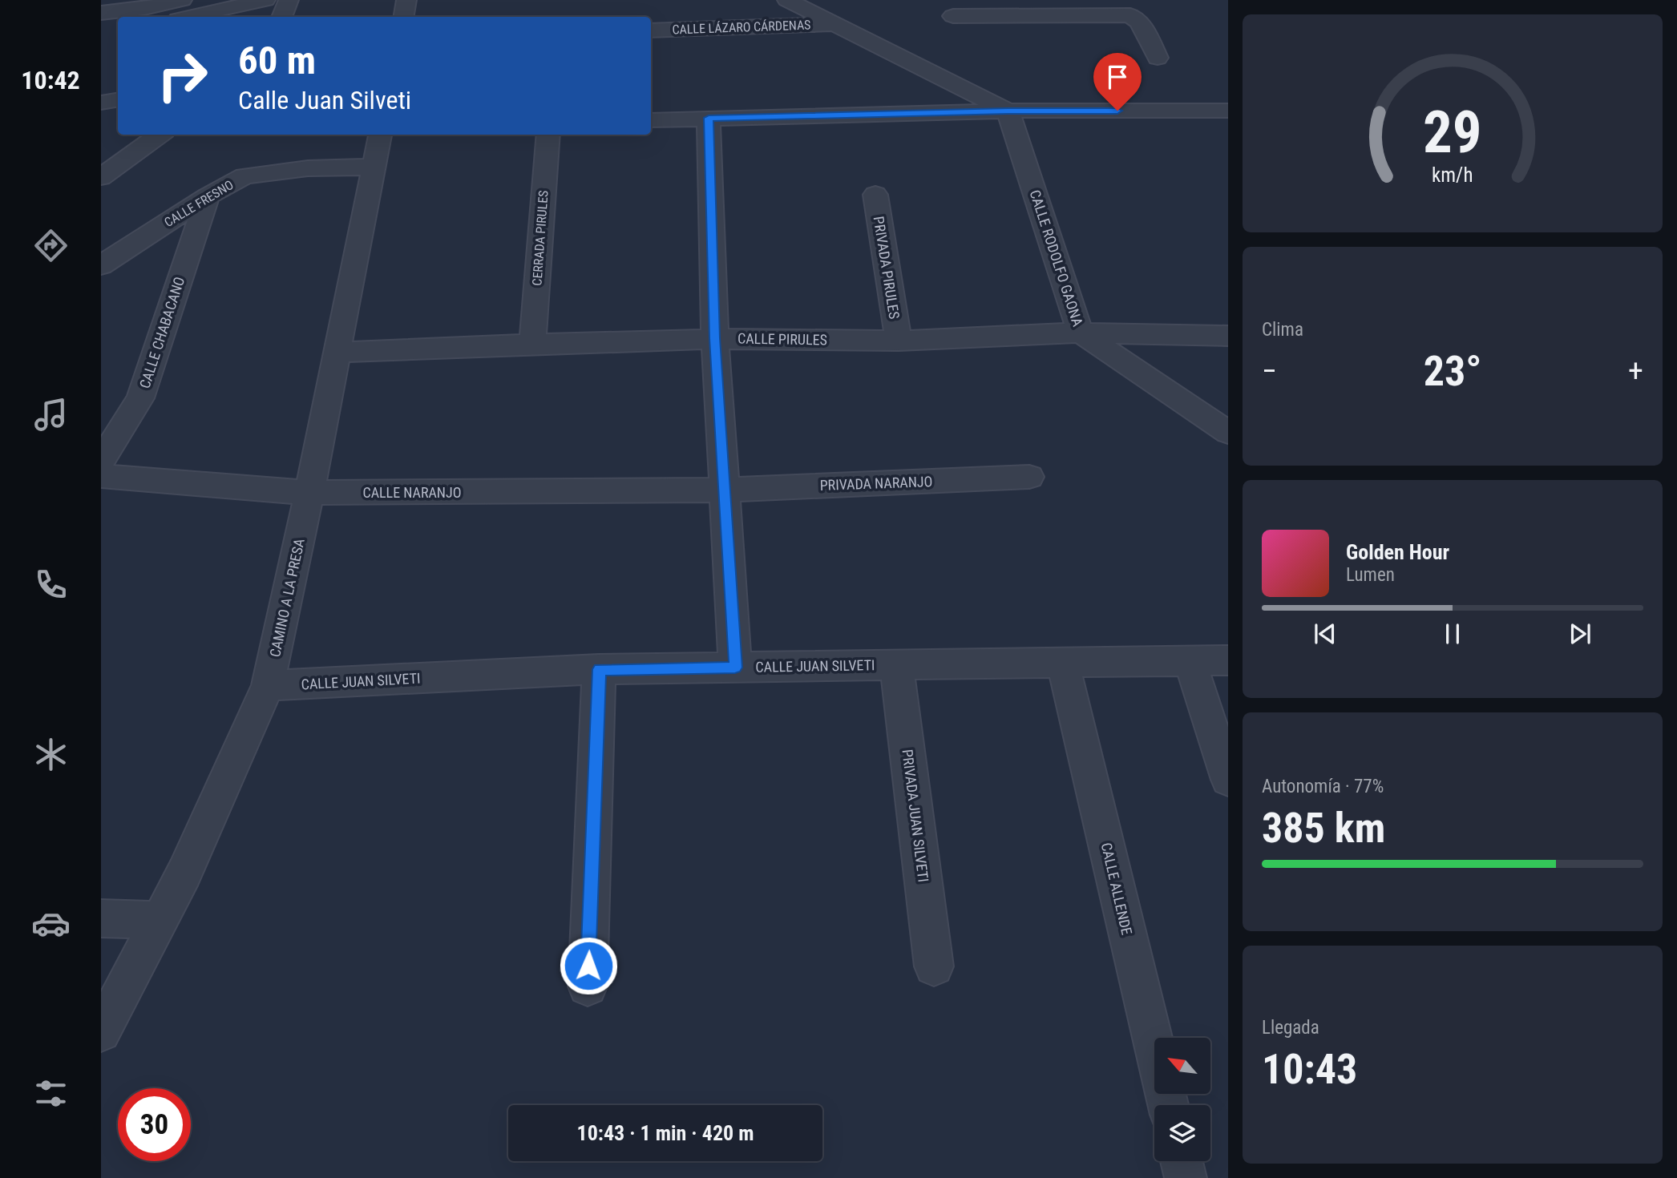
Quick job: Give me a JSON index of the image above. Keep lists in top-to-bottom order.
{
  "streets": {
    "street": [
      "CALLE LÁZARO CÁRDENAS",
      "CALLE FRESNO",
      "CERRADA PIRULES",
      "CALLE RODOLFO GAONA",
      "PRIVADA PIRULES",
      "CALLE CHABACANO",
      "CALLE PIRULES",
      "PRIVADA NARANJO",
      "CALLE NARANJO",
      "CAMINO A LA PRESA",
      "CALLE JUAN SILVETI",
      "PRIVADA JUAN SILVETI",
      "CALLE ALLENDE"
    ]
  },
  "crossings": [
    ["CALLE FRESNO", "CALLE CHABACANO"],
    ["CALLE FRESNO", "CAMINO A LA PRESA"],
    ["CERRADA PIRULES", "CALLE PIRULES"],
    ["CALLE RODOLFO GAONA", "CALLE PIRULES"],
    ["PRIVADA PIRULES", "CALLE PIRULES"],
    ["CALLE PIRULES", "CAMINO A LA PRESA"],
    ["PRIVADA NARANJO", "CALLE NARANJO"],
    ["CALLE NARANJO", "CAMINO A LA PRESA"],
    ["CAMINO A LA PRESA", "CALLE JUAN SILVETI"],
    ["CALLE JUAN SILVETI", "PRIVADA JUAN SILVETI"],
    ["CALLE JUAN SILVETI", "CALLE ALLENDE"]
  ],
  "north": "top left",
  "page": {
    "tabs": "10:42",
    "turn": ["60 m", "Calle Juan Silveti"],
    "tile": [
      "Clima",
      ["Autonomía · 77%", "385 km"],
      ["Llegada", "10:43"]
    ],
    "heat": ["−", "23°", "+"],
    "song": ["Golden Hour", "Lumen"],
    "limit": "30",
    "trip": "10:43 · 1 min · 420 m",
    "gauge": ["29", "km/h"]
  }
}
